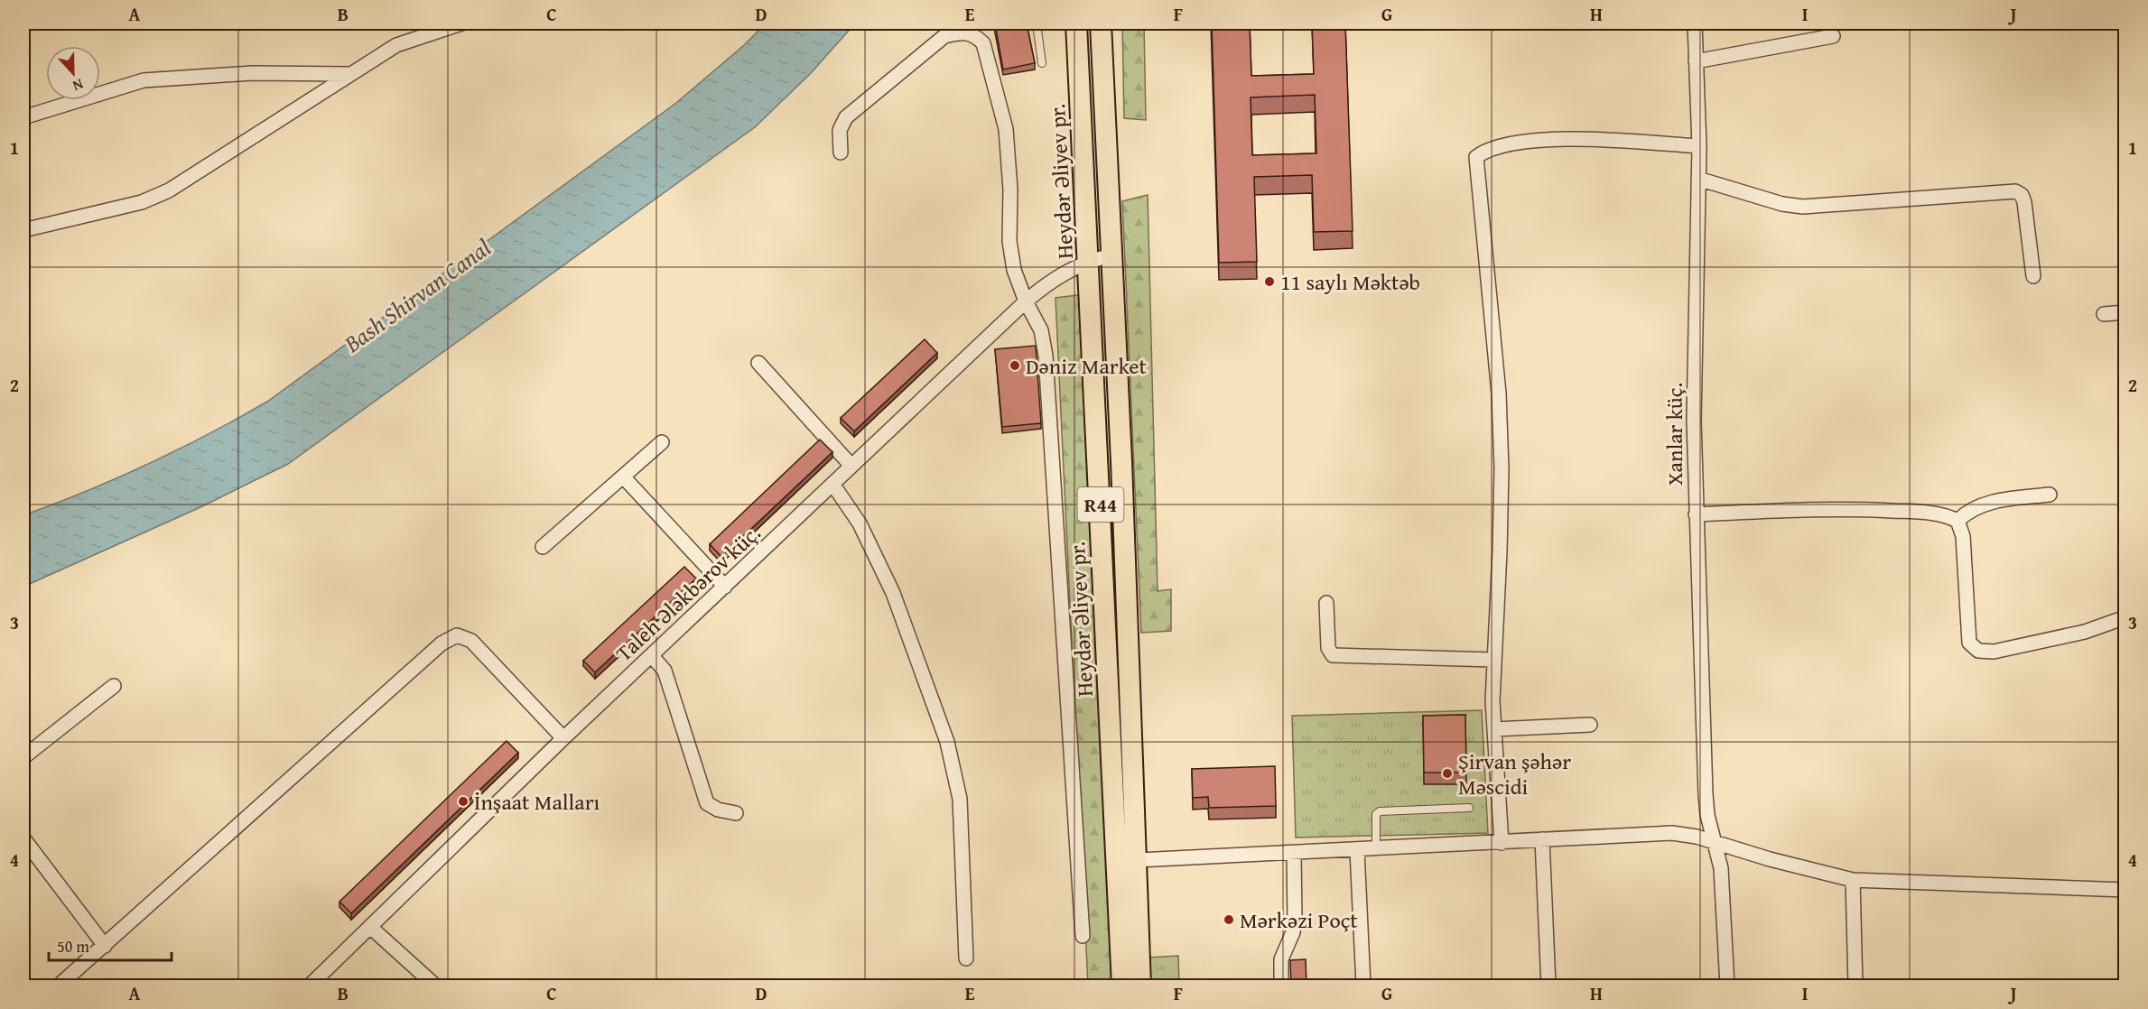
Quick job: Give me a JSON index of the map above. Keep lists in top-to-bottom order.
{
  "streets": {
    "main road": ["Heydər Əliyev pr.", "R44"],
    "street": ["Xanlar küç.", "Taleh Ələkbərov küç."]
  },
  "crossings": [
    ["Heydər Əliyev pr.", "Taleh Ələkbərov küç."]
  ],
  "water": ["Bash Shirvan Canal"],
  "places": [
    "11 saylı Məktəb",
    "Dəniz Market",
    "Şirvan şəhər Məscidi",
    "İnşaat Malları",
    "Mərkəzi Poçt"
  ],
  "scale_bar": "50 m",
  "north": "bottom",
  "grid": {
    "columns": [
      "A",
      "B",
      "C",
      "D",
      "E",
      "F",
      "G",
      "H",
      "I",
      "J"
    ],
    "rows": [
      "1",
      "2",
      "3",
      "4"
    ]
  }
}
